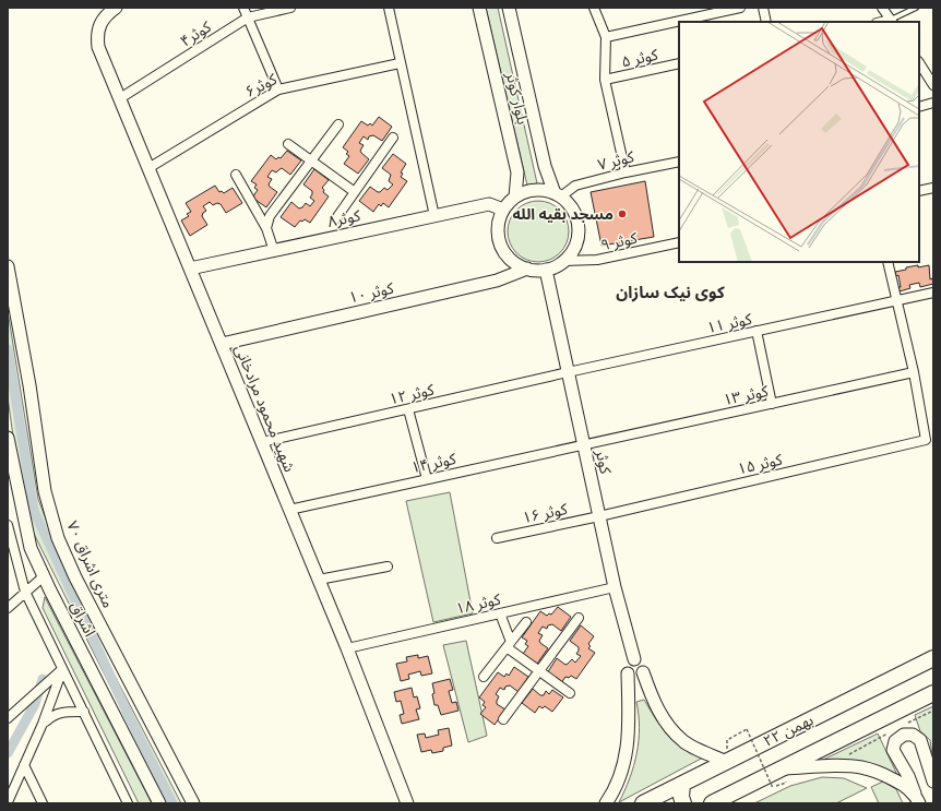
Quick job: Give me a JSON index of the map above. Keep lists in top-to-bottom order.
{
  "streets": {
    "highway": ["۲۲ بهمن"],
    "main road": [
      "بلوار کوثر",
      "کوثر۸",
      "کوثر ۱۰",
      "شهید محمود مرادخانی",
      "کوثر",
      "۷۰ متری اشراق",
      "اشراق"
    ],
    "street": [
      "کوثر۴",
      "کوثر ۵",
      "کوثر۶",
      "کوثر ۷",
      "کوثر ۹",
      "کوثر ۱۱",
      "کوثر ۱۲",
      "کوثر ۱۳",
      "کوثر ۱۴",
      "۱۵ کوثر",
      "کوثر ۱۶",
      "کوثر ۱۸"
    ]
  },
  "crossings": [
    ["کوثر۴", "شهید محمود مرادخانی"],
    ["کوثر۶", "شهید محمود مرادخانی"],
    ["بلوار کوثر", "کوثر ۷"],
    ["بلوار کوثر", "کوثر۸"],
    ["بلوار کوثر", "کوثر ۹"],
    ["بلوار کوثر", "کوثر ۱۰"],
    ["بلوار کوثر", "کوثر"],
    ["کوثر ۷", "کوثر۸"],
    ["کوثر ۷", "کوثر ۹"],
    ["کوثر ۷", "کوثر ۱۰"],
    ["کوثر ۷", "کوثر"],
    ["کوثر۸", "کوثر ۹"],
    ["کوثر۸", "کوثر ۱۰"],
    ["کوثر۸", "شهید محمود مرادخانی"],
    ["کوثر۸", "کوثر"],
    ["کوثر ۹", "کوثر ۱۰"],
    ["کوثر ۹", "کوثر"],
    ["کوثر ۱۰", "شهید محمود مرادخانی"],
    ["کوثر ۱۰", "کوثر"],
    ["کوثر ۱۱", "کوثر ۱۲"],
    ["کوثر ۱۱", "کوثر"],
    ["کوثر ۱۲", "شهید محمود مرادخانی"],
    ["کوثر ۱۲", "کوثر"],
    ["کوثر ۱۳", "کوثر"],
    ["کوثر ۱۳", "کوثر ۱۴"],
    ["کوثر ۱۳", "۱۵ کوثر"],
    ["شهید محمود مرادخانی", "کوثر ۱۴"],
    ["شهید محمود مرادخانی", "کوثر ۱۸"],
    ["کوثر", "کوثر ۱۴"],
    ["کوثر", "۱۵ کوثر"],
    ["کوثر", "کوثر ۱۶"],
    ["کوثر", "کوثر ۱۸"],
    ["۱۵ کوثر", "کوثر ۱۶"]
  ],
  "districts": ["کوی نیک سازان"],
  "places": ["مسجد بقیه الله"]
}
